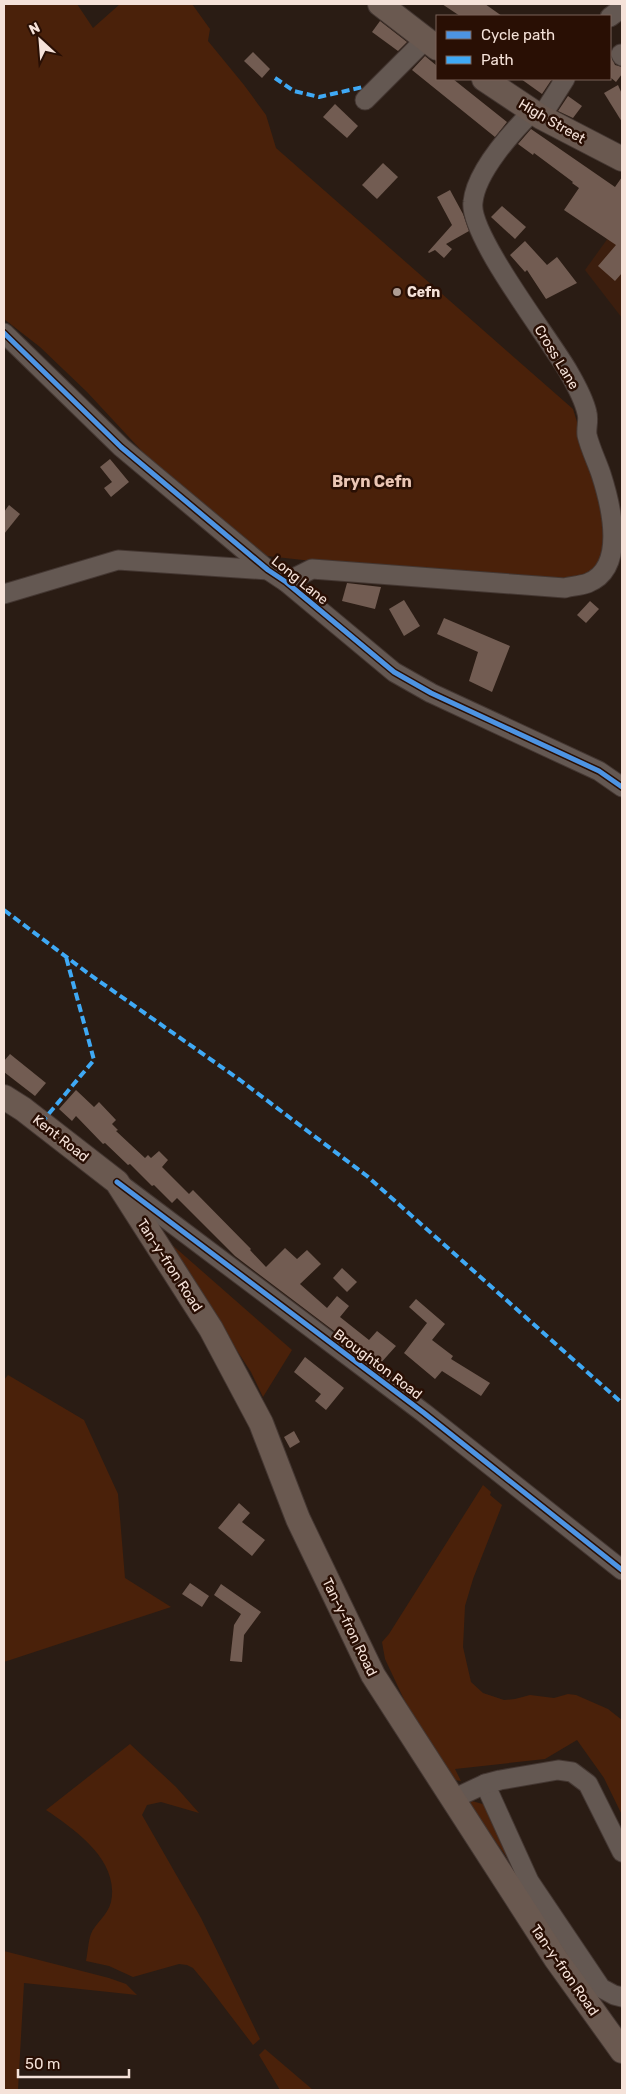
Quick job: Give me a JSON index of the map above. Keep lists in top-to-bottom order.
{
  "streets": {
    "main road": ["High Street", "Kent Road", "Tan-y-fron Road"],
    "street": ["Cross Lane", "Long Lane", "Broughton Road"]
  },
  "crossings": [
    ["High Street", "Cross Lane"],
    ["Cross Lane", "Long Lane"],
    ["Kent Road", "Tan-y-fron Road"],
    ["Kent Road", "Broughton Road"],
    ["Tan-y-fron Road", "Broughton Road"]
  ],
  "districts": ["Bryn Cefn"],
  "places": ["Cefn"],
  "legend": ["Cycle path", "Path"],
  "scale_bar": "50 m",
  "north": "top left"
}
